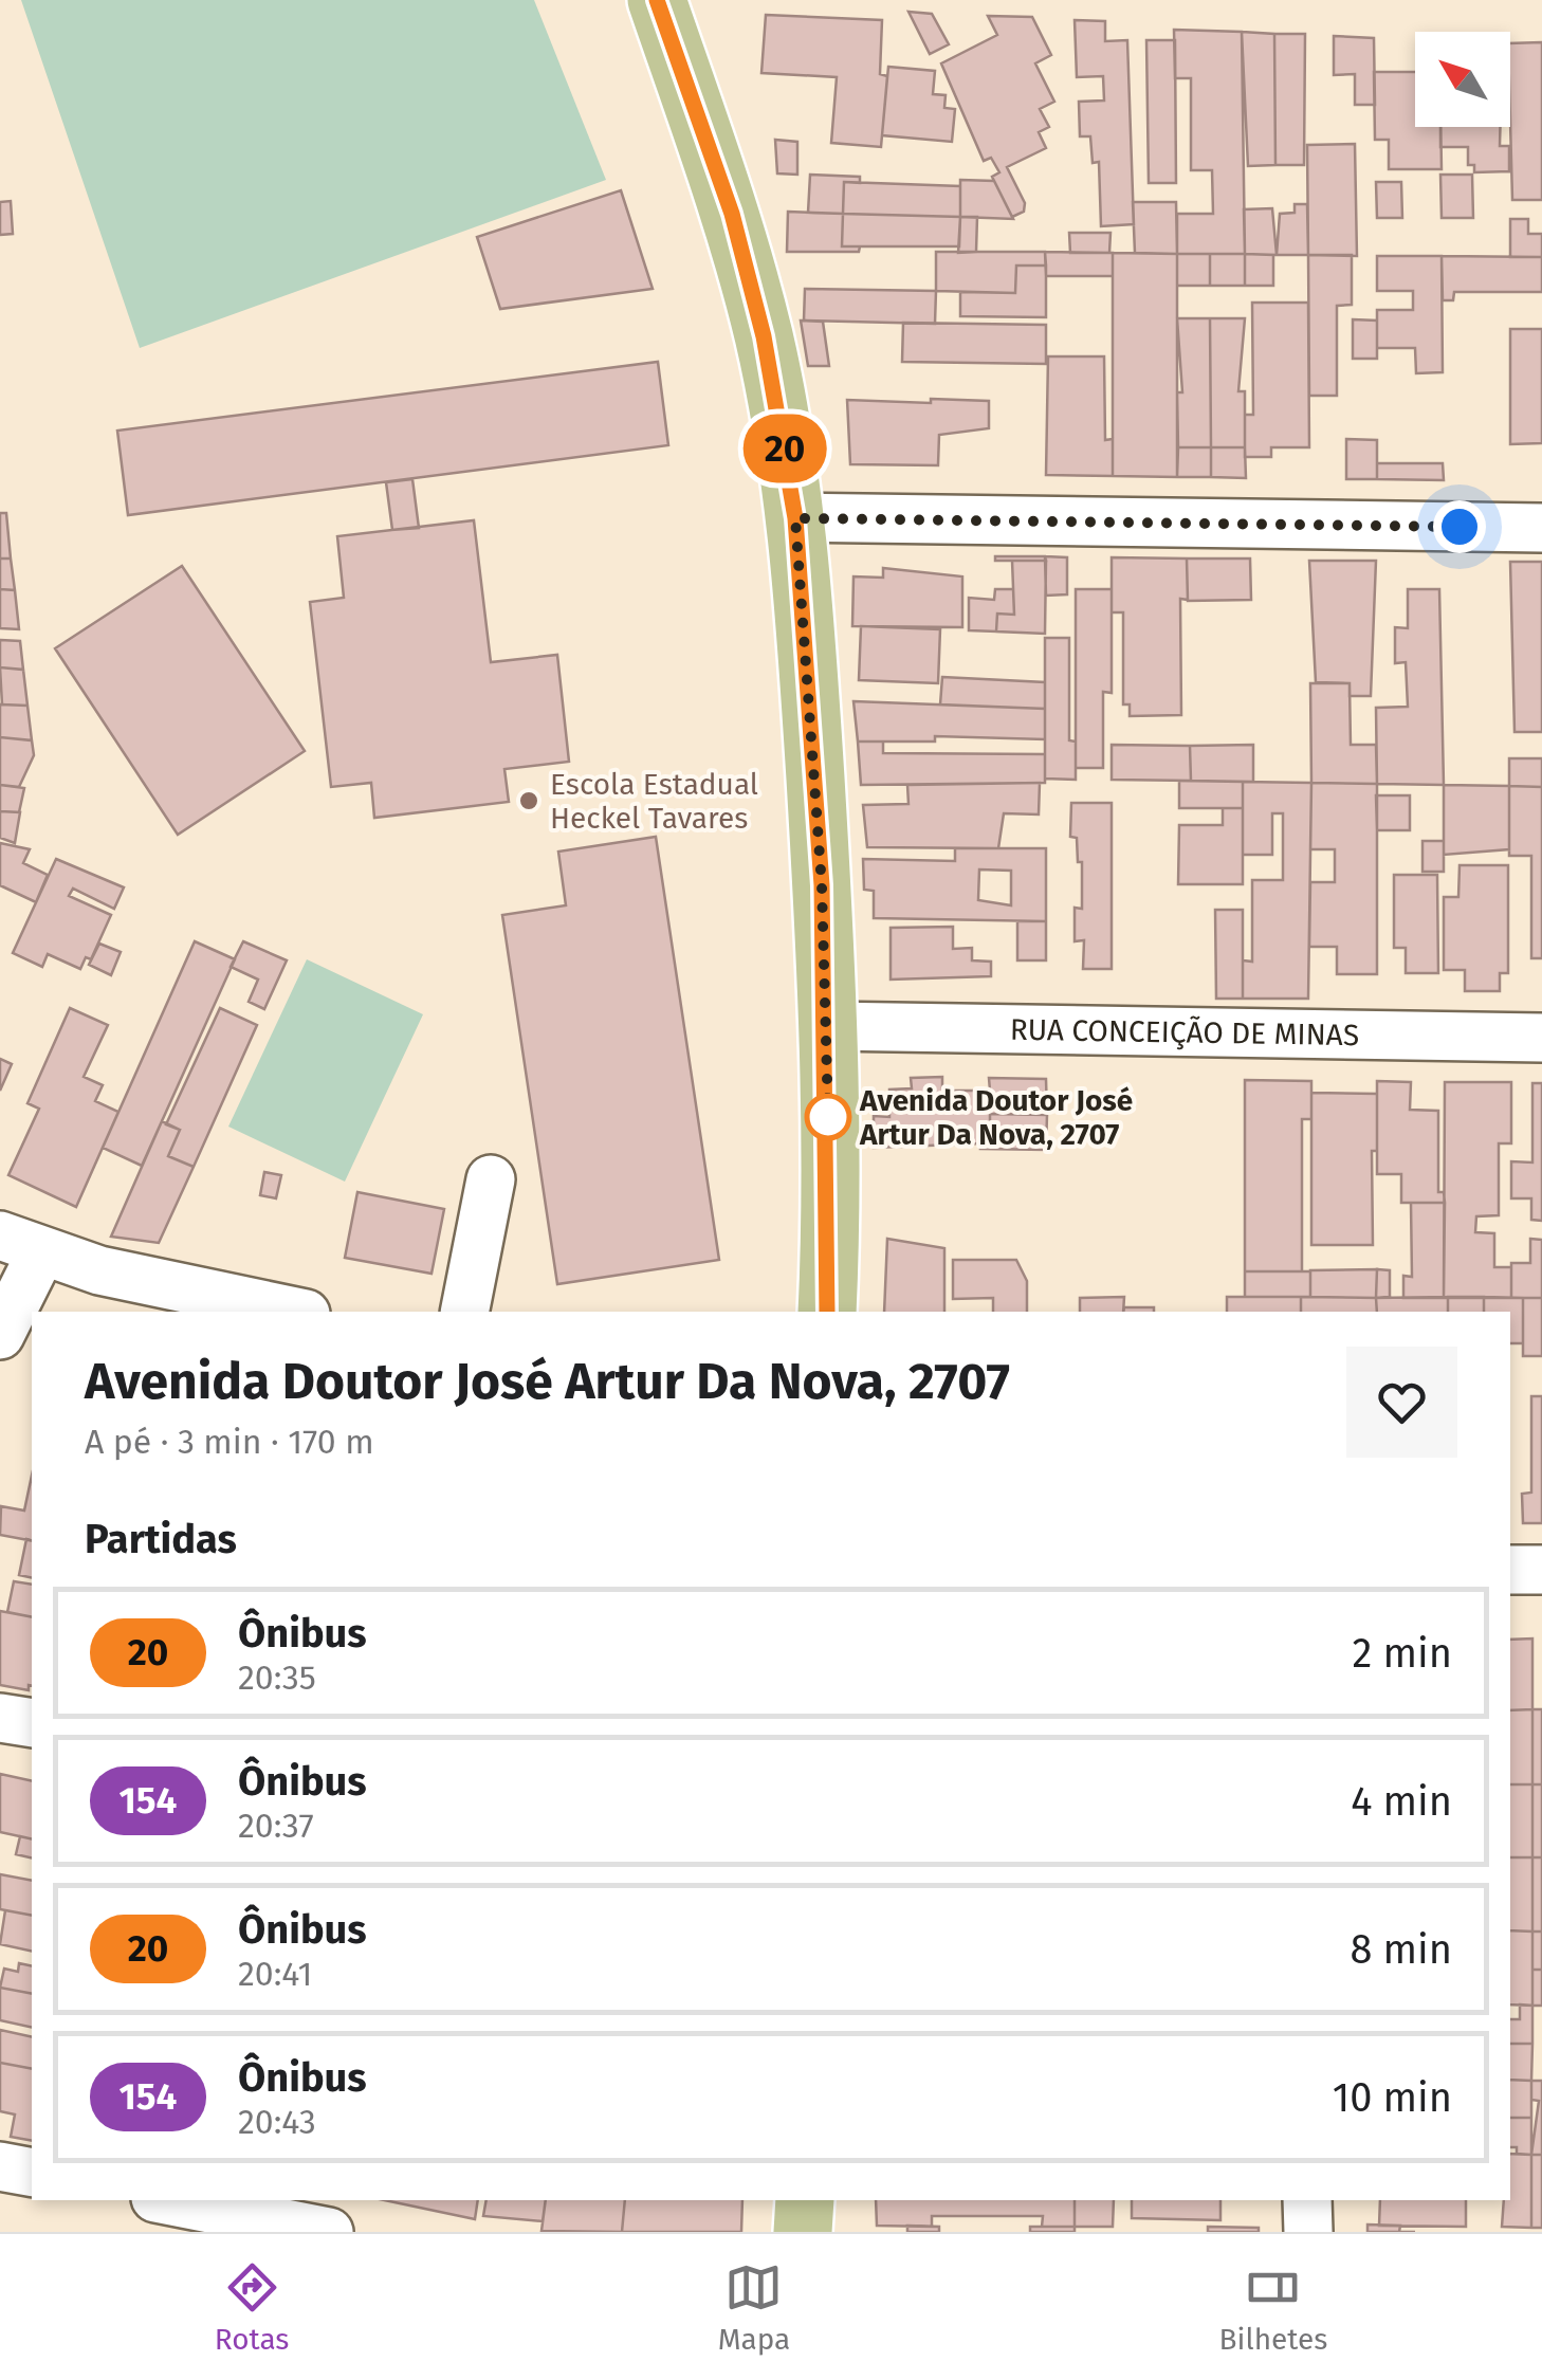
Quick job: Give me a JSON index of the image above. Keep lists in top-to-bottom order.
{
  "streets": {
    "street": ["RUA CONCEIÇÃO DE MINAS"]
  },
  "places": ["Escola Estadual Heckel Tavares", "Avenida Doutor José Artur Da Nova, 2707"],
  "lines": ["bus line 20"],
  "north": "top left",
  "page": {
    "on_map": "20",
    "heading": [
      ["Avenida Doutor José Artur Da Nova, 2707", "A pé · 3 min · 170 m"],
      "Partidas"
    ],
    "list": [
      {
        "mark": "20",
        "name": "Ônibus",
        "note": "20:35",
        "value": "2 min"
      },
      {
        "mark": "154",
        "name": "Ônibus",
        "note": "20:37",
        "value": "4 min"
      },
      {
        "mark": "20",
        "name": "Ônibus",
        "note": "20:41",
        "value": "8 min"
      },
      {
        "mark": "154",
        "name": "Ônibus",
        "note": "20:43",
        "value": "10 min"
      }
    ],
    "tabs": ["Rotas", "Mapa", "Bilhetes"]
  }
}
